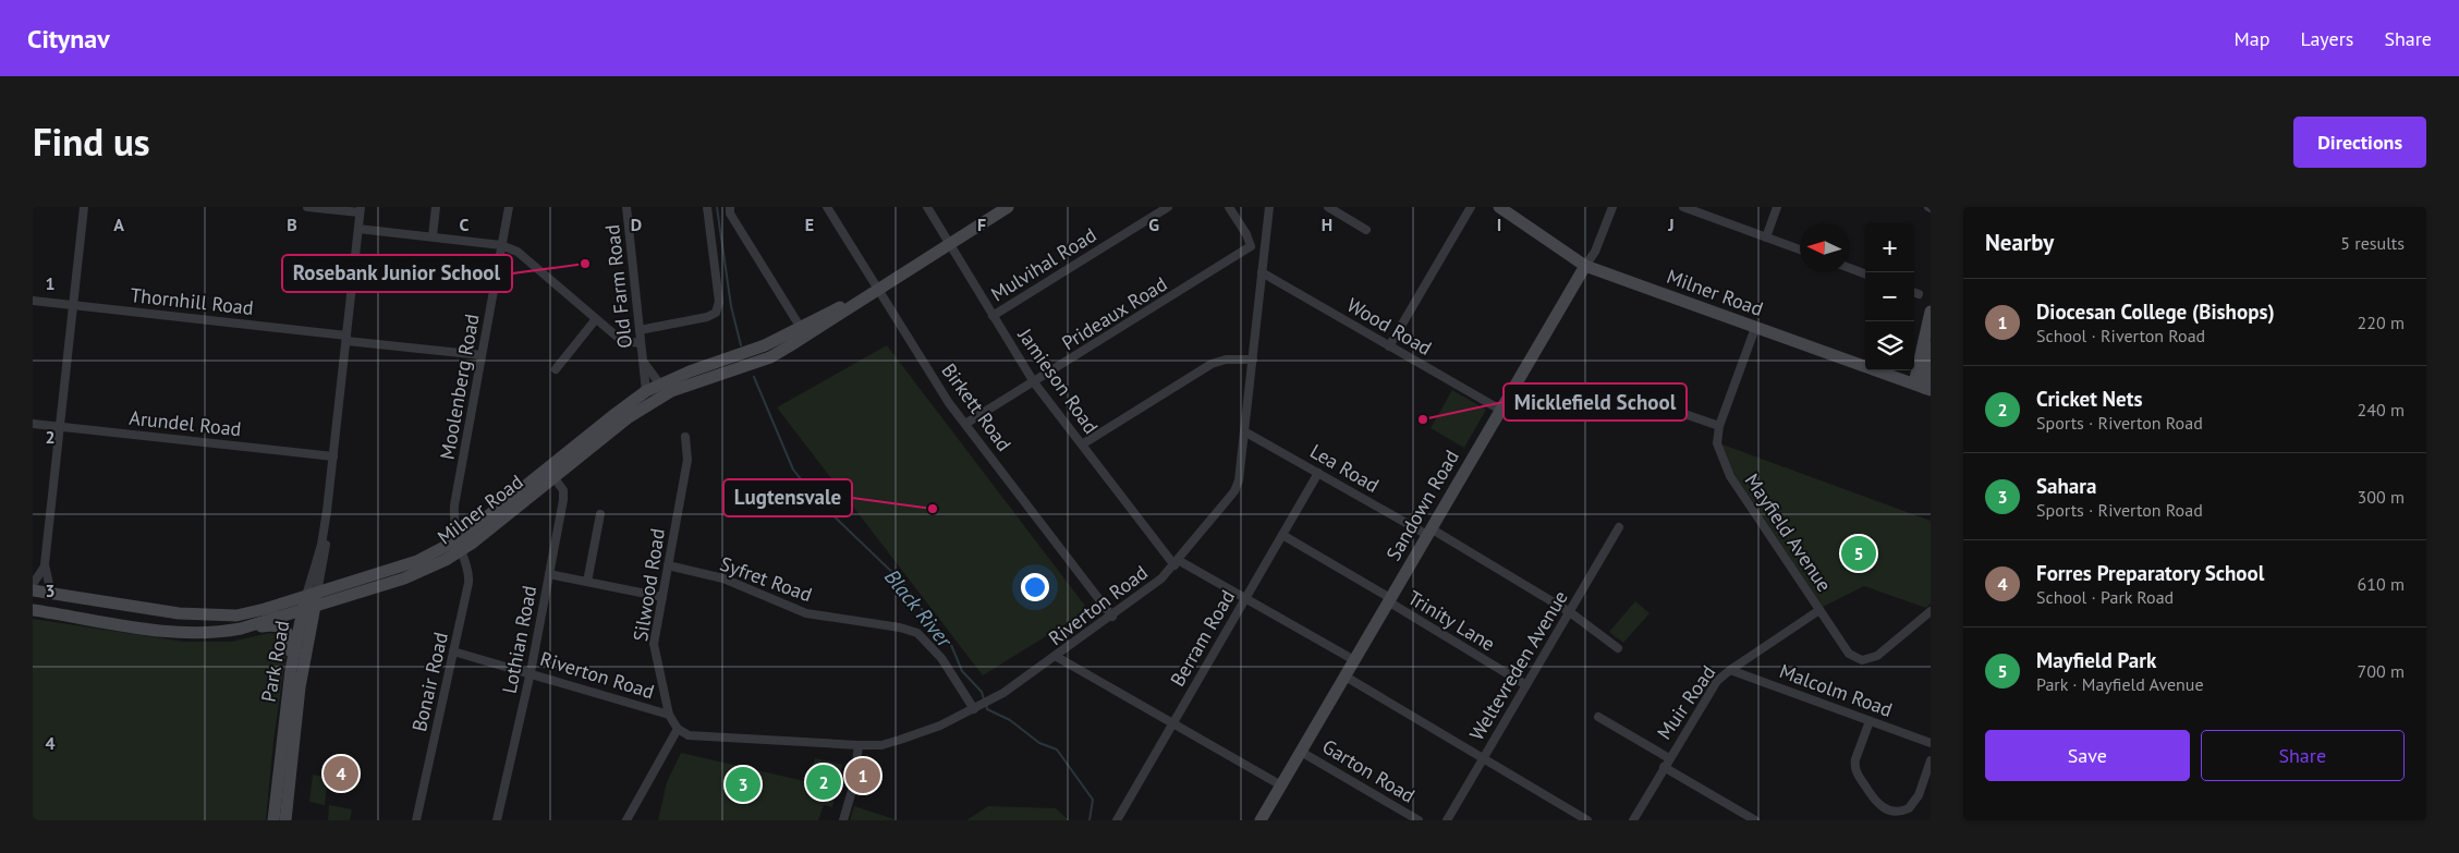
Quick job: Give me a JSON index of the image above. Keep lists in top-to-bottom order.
{
  "streets": {
    "main road": ["Milner Road", "Sandown Road", "Park Road"],
    "street": [
      "Mulvihal Road",
      "Old Farm Road",
      "Thornhill Road",
      "Prideaux Road",
      "Wood Road",
      "Jamieson Road",
      "Moolenberg Road",
      "Birkett Road",
      "Arundel Road",
      "Lea Road",
      "Mayfield Avenue",
      "Syfret Road",
      "Silwood Road",
      "Riverton Road",
      "Trinity Lane",
      "Berram Road",
      "Lothian Road",
      "Weltevreden Avenue",
      "Bonair Road",
      "Malcolm Road",
      "Muir Road",
      "Garton Road"
    ]
  },
  "crossings": [
    ["Mulvihal Road", "Jamieson Road"],
    ["Old Farm Road", "Milner Road"],
    ["Milner Road", "Jamieson Road"],
    ["Milner Road", "Moolenberg Road"],
    ["Milner Road", "Birkett Road"],
    ["Milner Road", "Sandown Road"],
    ["Milner Road", "Mayfield Avenue"],
    ["Milner Road", "Lothian Road"],
    ["Milner Road", "Park Road"],
    ["Milner Road", "Bonair Road"],
    ["Thornhill Road", "Moolenberg Road"],
    ["Thornhill Road", "Park Road"],
    ["Prideaux Road", "Jamieson Road"],
    ["Prideaux Road", "Birkett Road"],
    ["Wood Road", "Sandown Road"],
    ["Wood Road", "Riverton Road"],
    ["Jamieson Road", "Sandown Road"],
    ["Jamieson Road", "Riverton Road"],
    ["Jamieson Road", "Berram Road"],
    ["Moolenberg Road", "Bonair Road"],
    ["Birkett Road", "Riverton Road"],
    ["Arundel Road", "Park Road"],
    ["Lea Road", "Sandown Road"],
    ["Lea Road", "Riverton Road"],
    ["Lea Road", "Berram Road"],
    ["Lea Road", "Weltevreden Avenue"],
    ["Sandown Road", "Trinity Lane"],
    ["Sandown Road", "Garton Road"],
    ["Mayfield Avenue", "Muir Road"],
    ["Syfret Road", "Silwood Road"],
    ["Syfret Road", "Riverton Road"],
    ["Silwood Road", "Riverton Road"],
    ["Riverton Road", "Lothian Road"],
    ["Riverton Road", "Bonair Road"],
    ["Trinity Lane", "Berram Road"],
    ["Trinity Lane", "Weltevreden Avenue"],
    ["Malcolm Road", "Muir Road"]
  ],
  "water": ["Black River"],
  "places": ["Rosebank Junior School", "Micklefield School", "Lugtensvale"],
  "north": "left",
  "page": {
    "header": "Citynav",
    "nav": ["Map", "Layers", "Share"],
    "title": "Find us",
    "buttons": [
      "Directions",
      ["Save", "Share"]
    ],
    "heading": ["Nearby", "5 results"],
    "map_buttons": ["+", "−"],
    "list": [
      {
        "mark": "1",
        "name": "Diocesan College (Bishops)",
        "note": "School · Riverton Road",
        "value": "220 m"
      },
      {
        "mark": "2",
        "name": "Cricket Nets",
        "note": "Sports · Riverton Road",
        "value": "240 m"
      },
      {
        "mark": "3",
        "name": "Sahara",
        "note": "Sports · Riverton Road",
        "value": "300 m"
      },
      {
        "mark": "4",
        "name": "Forres Preparatory School",
        "note": "School · Park Road",
        "value": "610 m"
      },
      {
        "mark": "5",
        "name": "Mayfield Park",
        "note": "Park · Mayfield Avenue",
        "value": "700 m"
      }
    ],
    "pins": [
      "5",
      "4",
      "1",
      "2",
      "3"
    ]
  },
  "grid": {
    "columns": [
      "A",
      "B",
      "C",
      "D",
      "E",
      "F",
      "G",
      "H",
      "I",
      "J"
    ],
    "rows": [
      "1",
      "2",
      "3",
      "4"
    ]
  }
}
